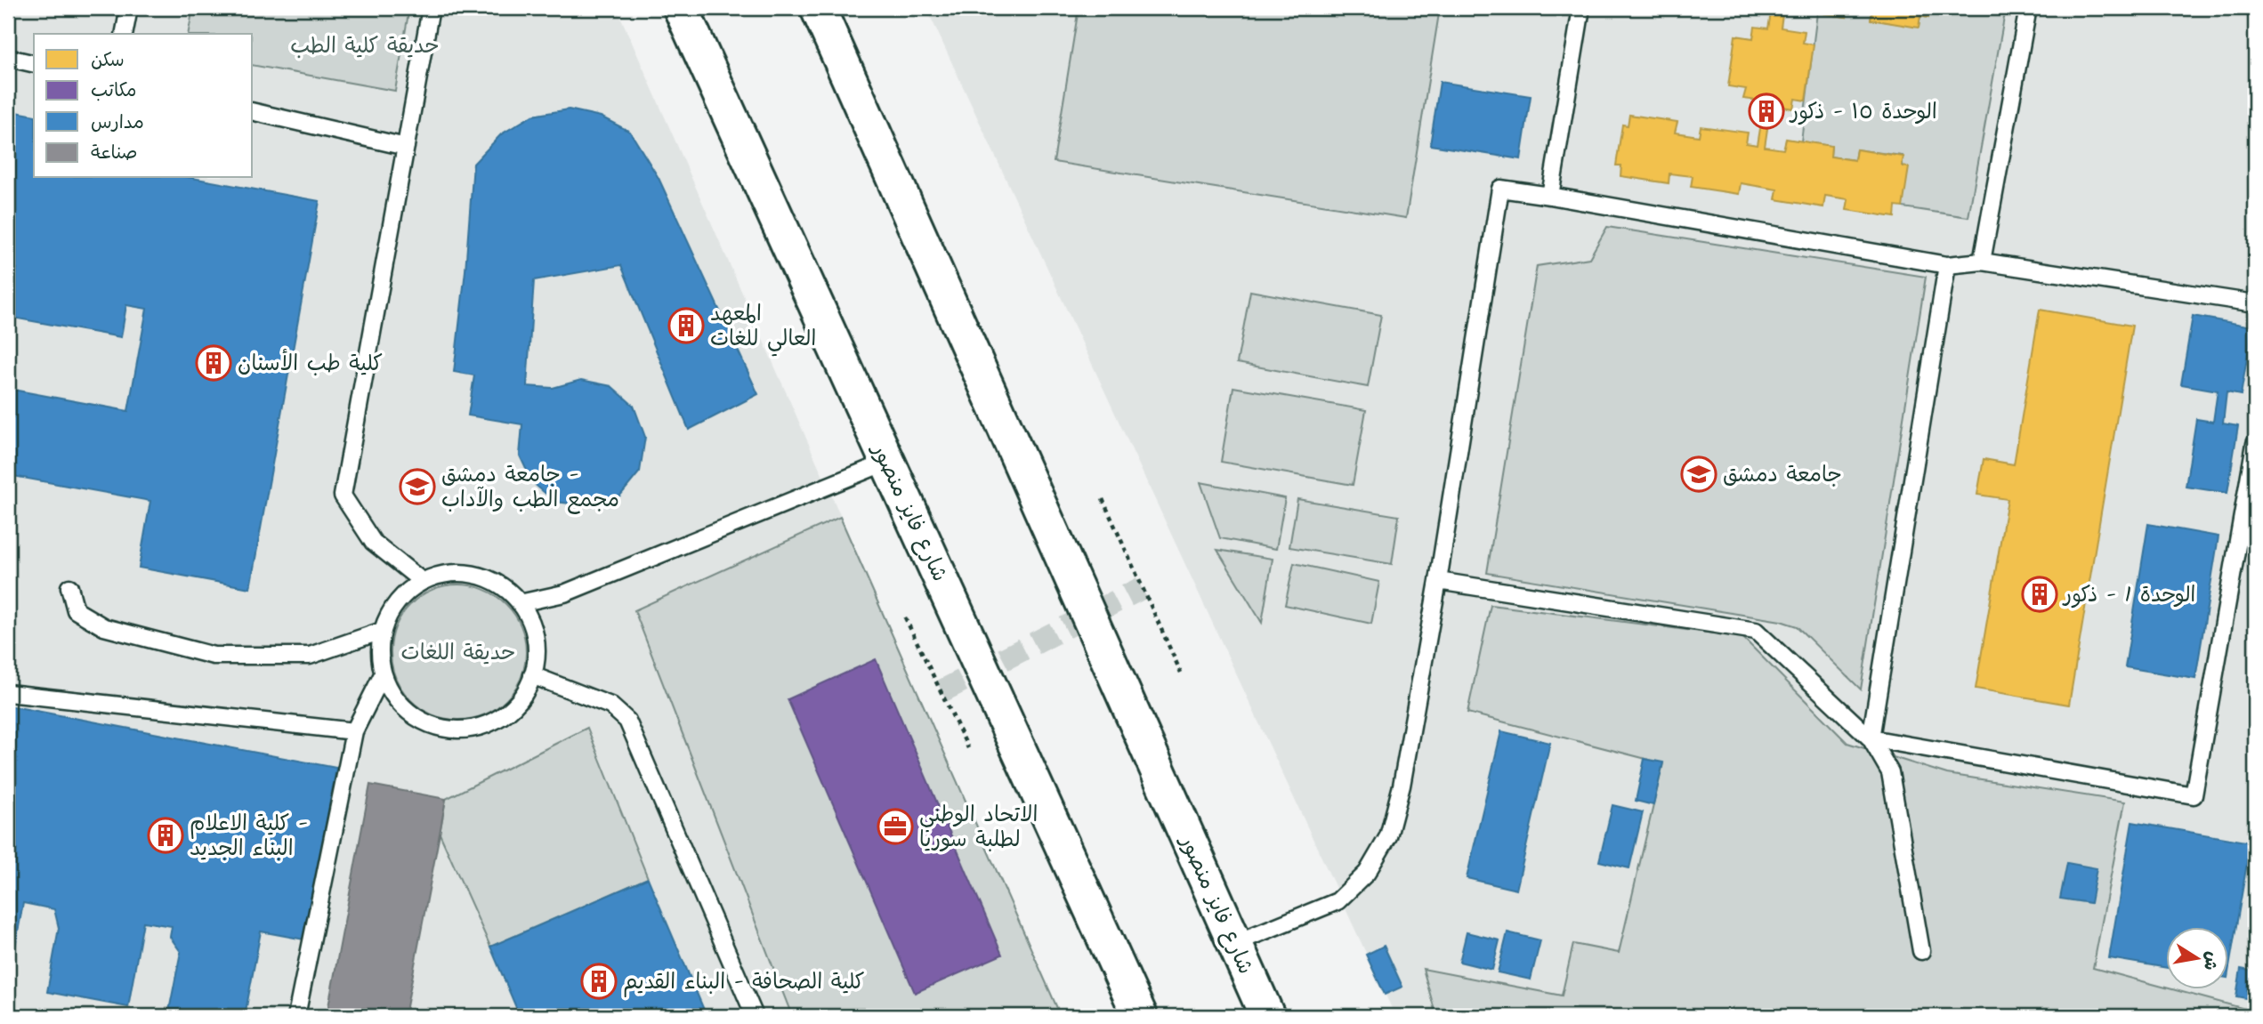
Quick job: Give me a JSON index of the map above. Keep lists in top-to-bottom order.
{
  "streets": {
    "highway": ["شارع فايز منصور"]
  },
  "parks": ["حديقة كلية الطب", "حديقة اللغات"],
  "places": {
    "building": [
      "الوحدة ١٥ - ذكور",
      "المعهد العالي للغات",
      "كلية طب الأسنان",
      "الوحدة 1 - ذكور",
      "كلية الاعلام - البناء الجديد",
      "كلية الصحافة - البناء القديم"
    ],
    "school or university": ["جامعة دمشق", "جامعة دمشق - مجمع الطب والآداب"],
    "office": ["الاتحاد الوطني لطلبة سوريا"]
  },
  "legend": [
    "سكن",
    "مكاتب",
    "مدارس",
    "صناعة"
  ],
  "north": "right"
}
